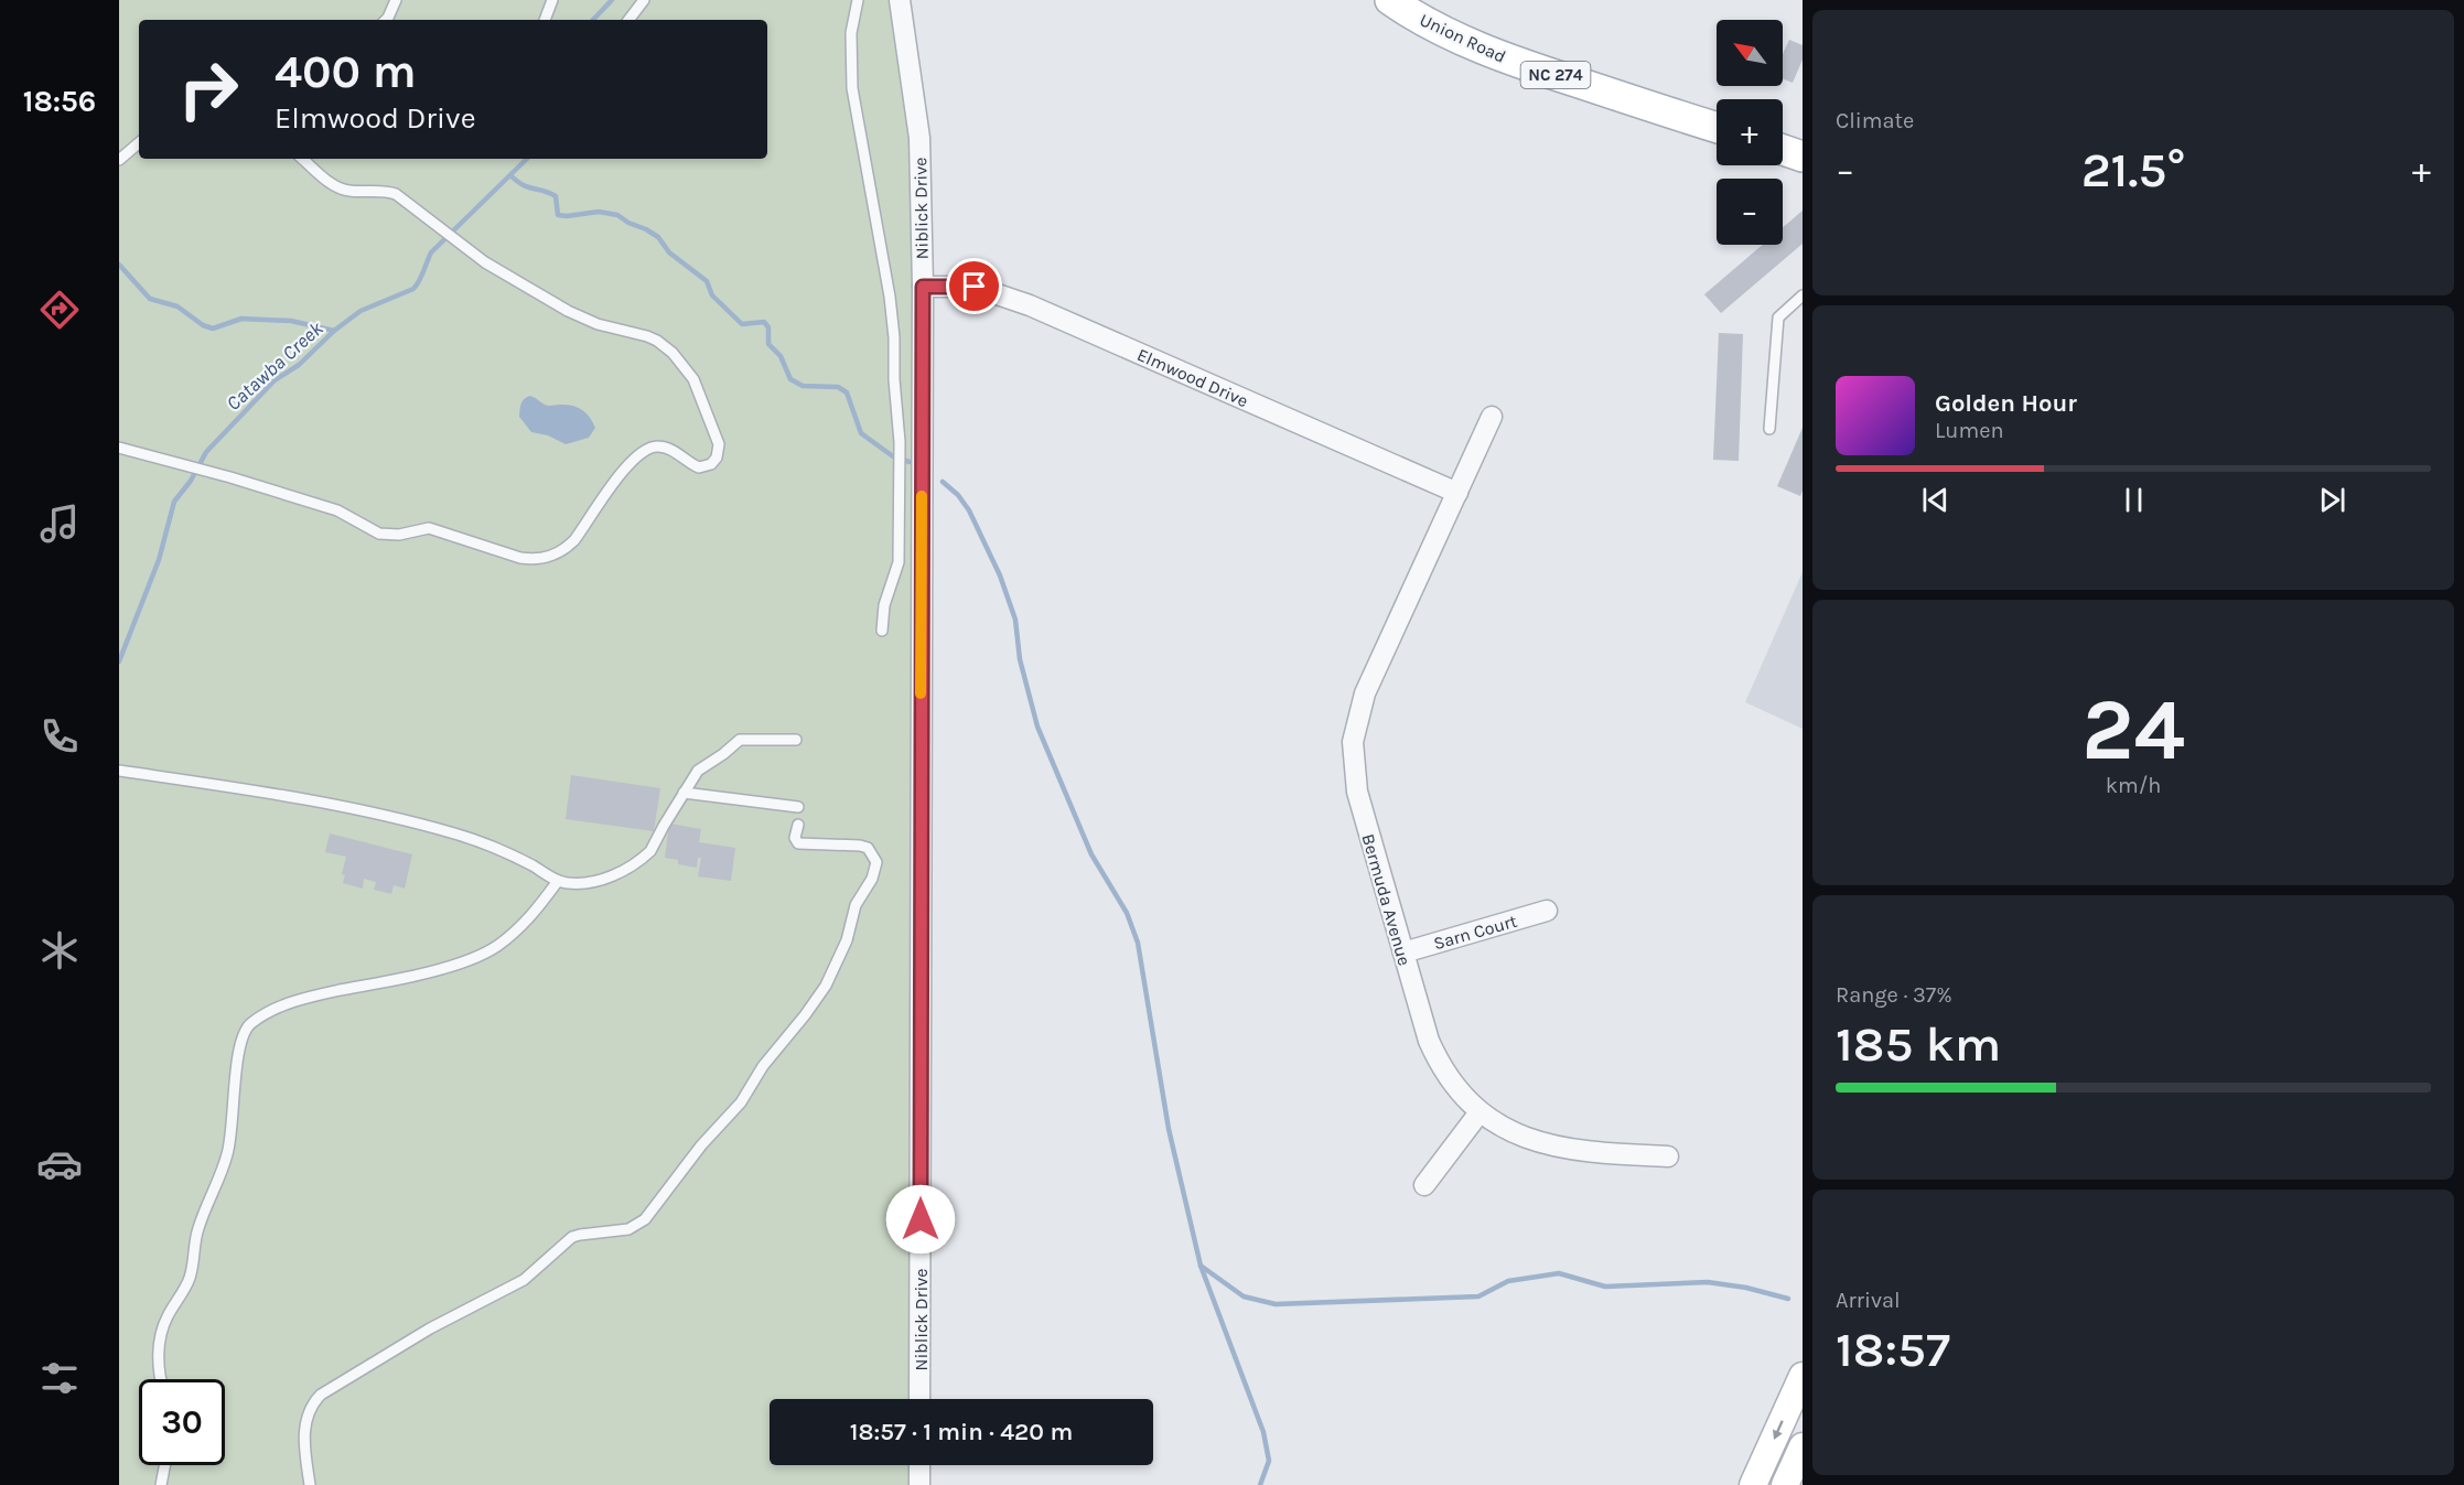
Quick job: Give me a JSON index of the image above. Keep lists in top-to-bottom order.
{
  "streets": {
    "main road": ["Union Road", "NC 274"],
    "street": [
      "Niblick Drive",
      "Elmwood Drive",
      "Bermuda Avenue",
      "Sarn Court"
    ]
  },
  "crossings": [
    ["Niblick Drive", "Elmwood Drive"],
    ["Elmwood Drive", "Bermuda Avenue"],
    ["Bermuda Avenue", "Sarn Court"]
  ],
  "water": ["Catawba Creek"],
  "north": "top left",
  "page": {
    "tabs": "18:56",
    "tile": [
      "Climate",
      ["24", "km/h"],
      ["Range · 37%", "185 km"],
      ["Arrival", "18:57"]
    ],
    "map_buttons": ["+", "−"],
    "turn": ["400 m", "Elmwood Drive"],
    "heat": ["−", "21.5°", "+"],
    "song": ["Golden Hour", "Lumen"],
    "limit": "30",
    "trip": "18:57 · 1 min · 420 m"
  }
}
